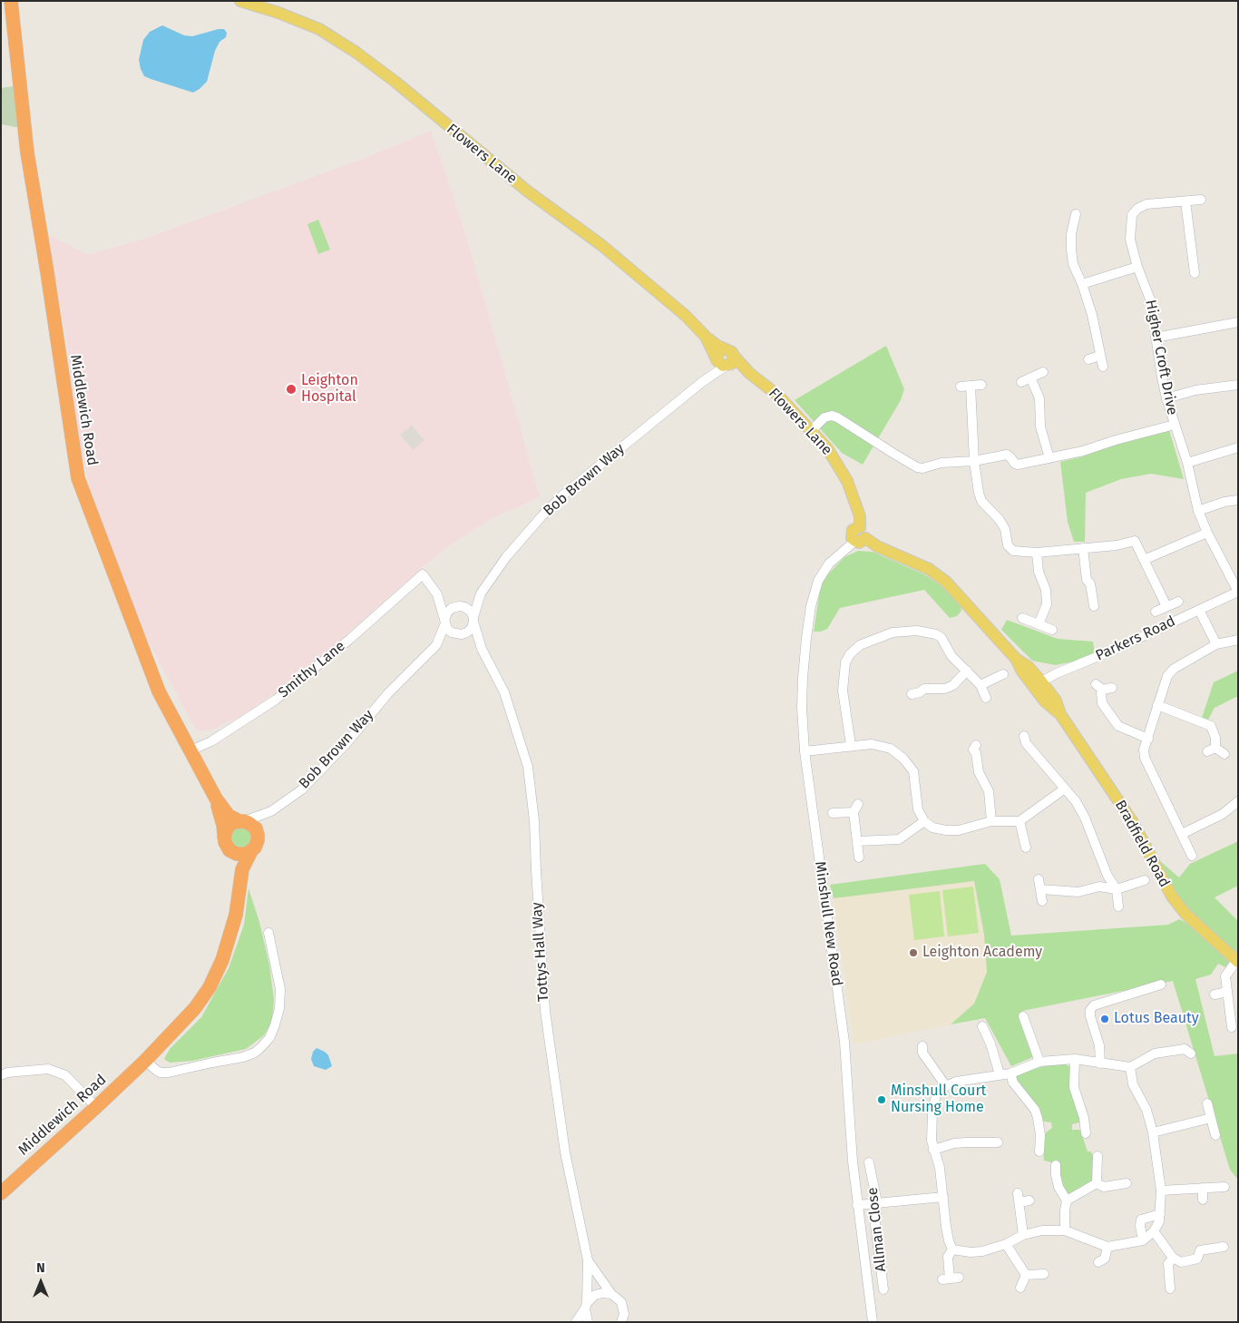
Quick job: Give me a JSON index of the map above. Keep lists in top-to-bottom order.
{
  "streets": {
    "highway": ["Middlewich Road"],
    "main road": ["Flowers Lane", "Bradfield Road"],
    "street": [
      "Higher Croft Drive",
      "Bob Brown Way",
      "Parkers Road",
      "Smithy Lane",
      "Minshull New Road",
      "Tottys Hall Way",
      "Allman Close"
    ]
  },
  "crossings": [
    ["Flowers Lane", "Bob Brown Way"],
    ["Flowers Lane", "Bradfield Road"],
    ["Flowers Lane", "Minshull New Road"],
    ["Higher Croft Drive", "Parkers Road"],
    ["Middlewich Road", "Bob Brown Way"],
    ["Middlewich Road", "Smithy Lane"],
    ["Bob Brown Way", "Tottys Hall Way"],
    ["Parkers Road", "Bradfield Road"],
    ["Bradfield Road", "Minshull New Road"]
  ],
  "places": [
    "Leighton Hospital",
    "Leighton Academy",
    "Lotus Beauty",
    "Minshull Court Nursing Home"
  ],
  "north": "top"
}
